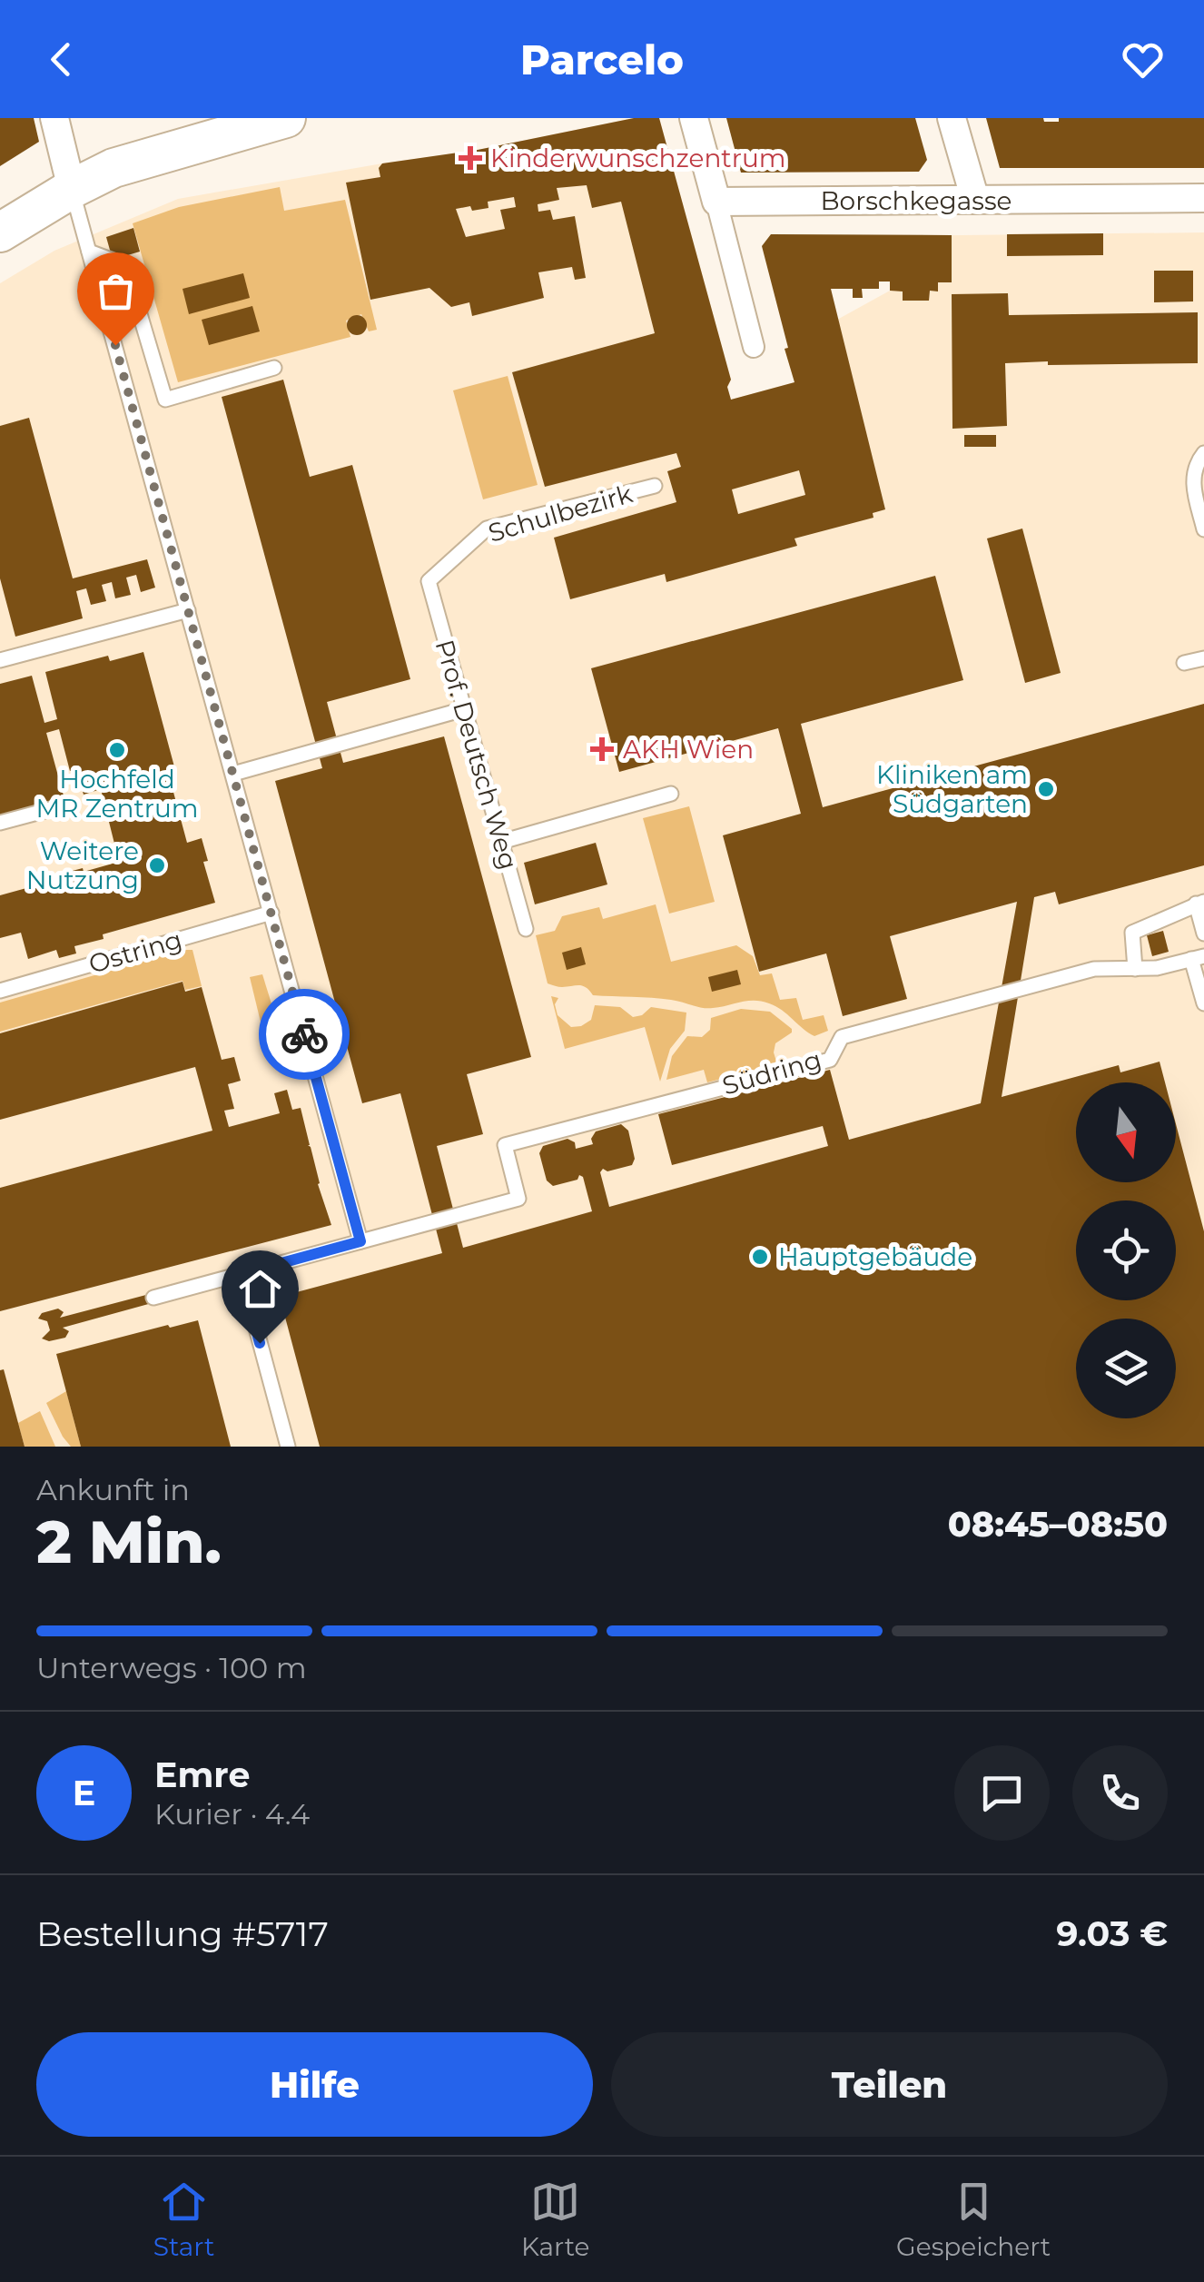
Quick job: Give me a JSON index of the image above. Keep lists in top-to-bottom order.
{
  "streets": {
    "street": ["Borschkegasse"],
    "lane": [
      "Schulbezirk",
      "Prof. Deutsch Weg",
      "Ostring",
      "Südring"
    ]
  },
  "crossings": [
    ["Schulbezirk", "Prof. Deutsch Weg"]
  ],
  "places": {
    "health": ["Kinderwunschzentrum", "AKH Wien"],
    "other": [
      "Hochfeld MR Zentrum",
      "Kliniken am Südgarten",
      "Weitere Nutzung",
      "Hauptgebäude"
    ]
  },
  "north": "bottom",
  "page": {
    "header": "Parcelo",
    "heading": ["2 Min.", "Ankunft in", "08:45–08:50"],
    "panel": [
      "Emre",
      "Kurier · 4.4",
      "Bestellung #5717",
      "9.03 €"
    ],
    "bar": "Unterwegs · 100 m",
    "round": "E",
    "buttons": ["Hilfe", "Teilen"],
    "tabs": ["Start", "Karte", "Gespeichert"]
  }
}
